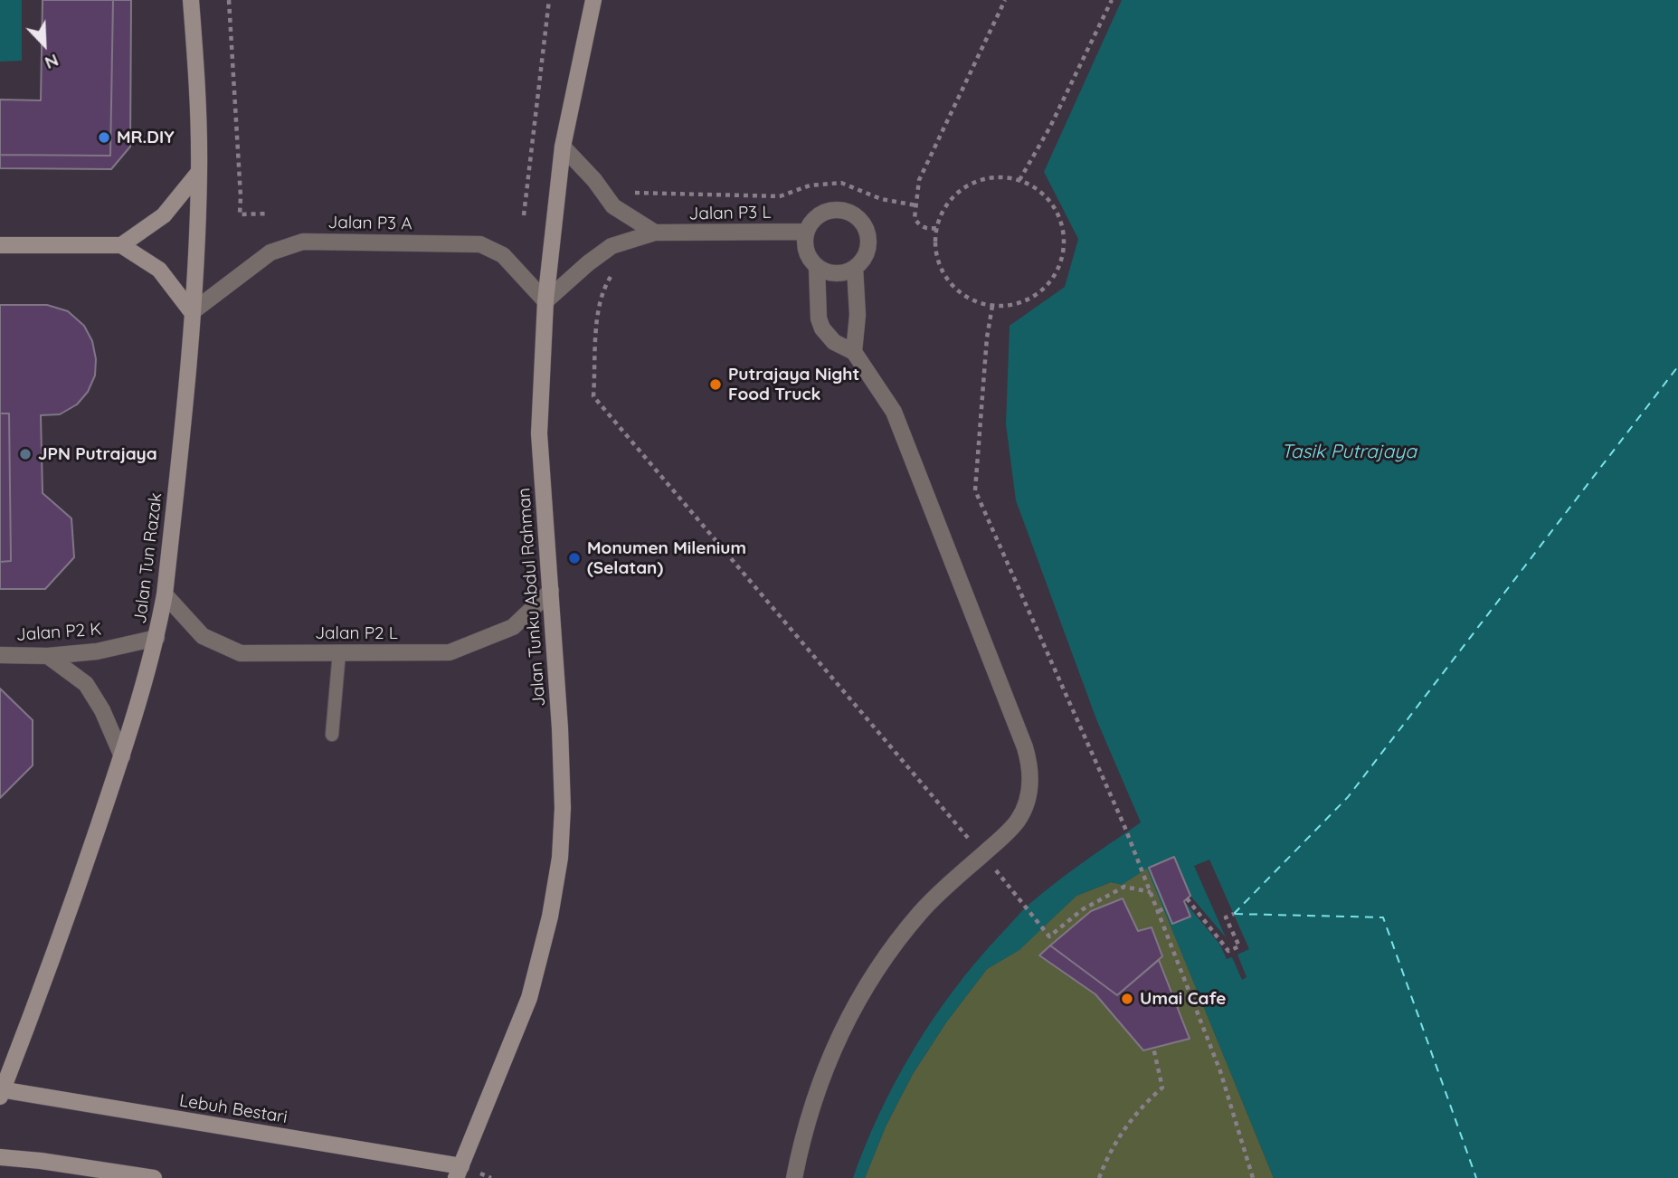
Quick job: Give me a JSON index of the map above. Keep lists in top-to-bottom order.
{
  "streets": {
    "street": [
      "Jalan P3 L",
      "Jalan P3 A",
      "Jalan Tun Razak",
      "Jalan Tunku Abdul Rahman",
      "Jalan P2 K",
      "Jalan P2 L",
      "Lebuh Bestari"
    ]
  },
  "crossings": [
    ["Jalan P3 L", "Jalan P3 A"],
    ["Jalan P3 L", "Jalan Tunku Abdul Rahman"],
    ["Jalan P3 A", "Jalan Tun Razak"],
    ["Jalan P3 A", "Jalan Tunku Abdul Rahman"],
    ["Jalan Tun Razak", "Jalan P2 K"],
    ["Jalan Tun Razak", "Jalan P2 L"],
    ["Jalan Tun Razak", "Lebuh Bestari"],
    ["Jalan Tunku Abdul Rahman", "Jalan P2 L"],
    ["Jalan Tunku Abdul Rahman", "Lebuh Bestari"]
  ],
  "water": ["Tasik Putrajaya"],
  "places": [
    "MR.DIY",
    "Putrajaya Night Food Truck",
    "JPN Putrajaya",
    "Monumen Milenium (Selatan)",
    "Umai Cafe"
  ],
  "north": "bottom right"
}
